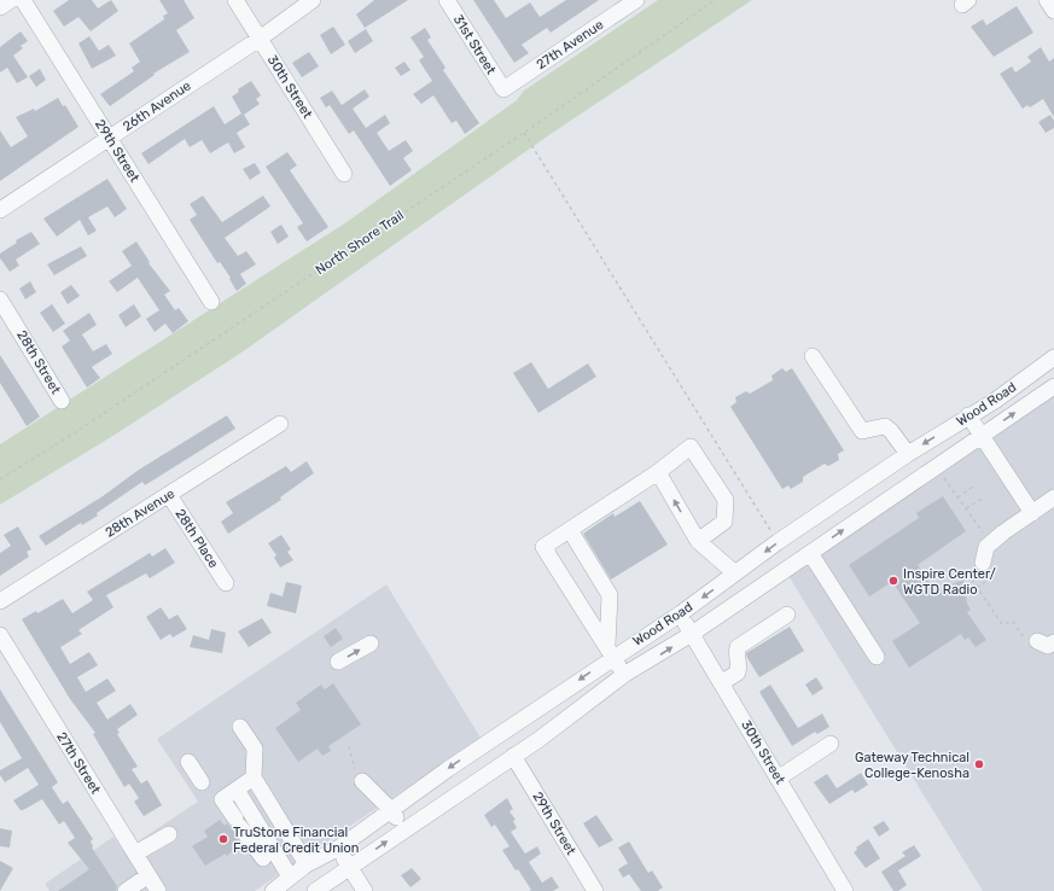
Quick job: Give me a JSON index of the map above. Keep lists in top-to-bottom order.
{
  "streets": {
    "street": [
      "31st Street",
      "27th Avenue",
      "30th Street",
      "26th Avenue",
      "29th Street",
      "28th Street",
      "Wood Road",
      "28th Avenue",
      "28th Place",
      "27th Street"
    ],
    "path": ["North Shore Trail"]
  },
  "crossings": [
    ["31st Street", "27th Avenue"],
    ["30th Street", "26th Avenue"],
    ["30th Street", "Wood Road"],
    ["26th Avenue", "29th Street"],
    ["29th Street", "Wood Road"],
    ["28th Avenue", "28th Place"]
  ],
  "places": ["Inspire Center/ WGTD Radio", "Gateway Technical College-Kenosha", "TruStone Financial Federal Credit Union"]
}
